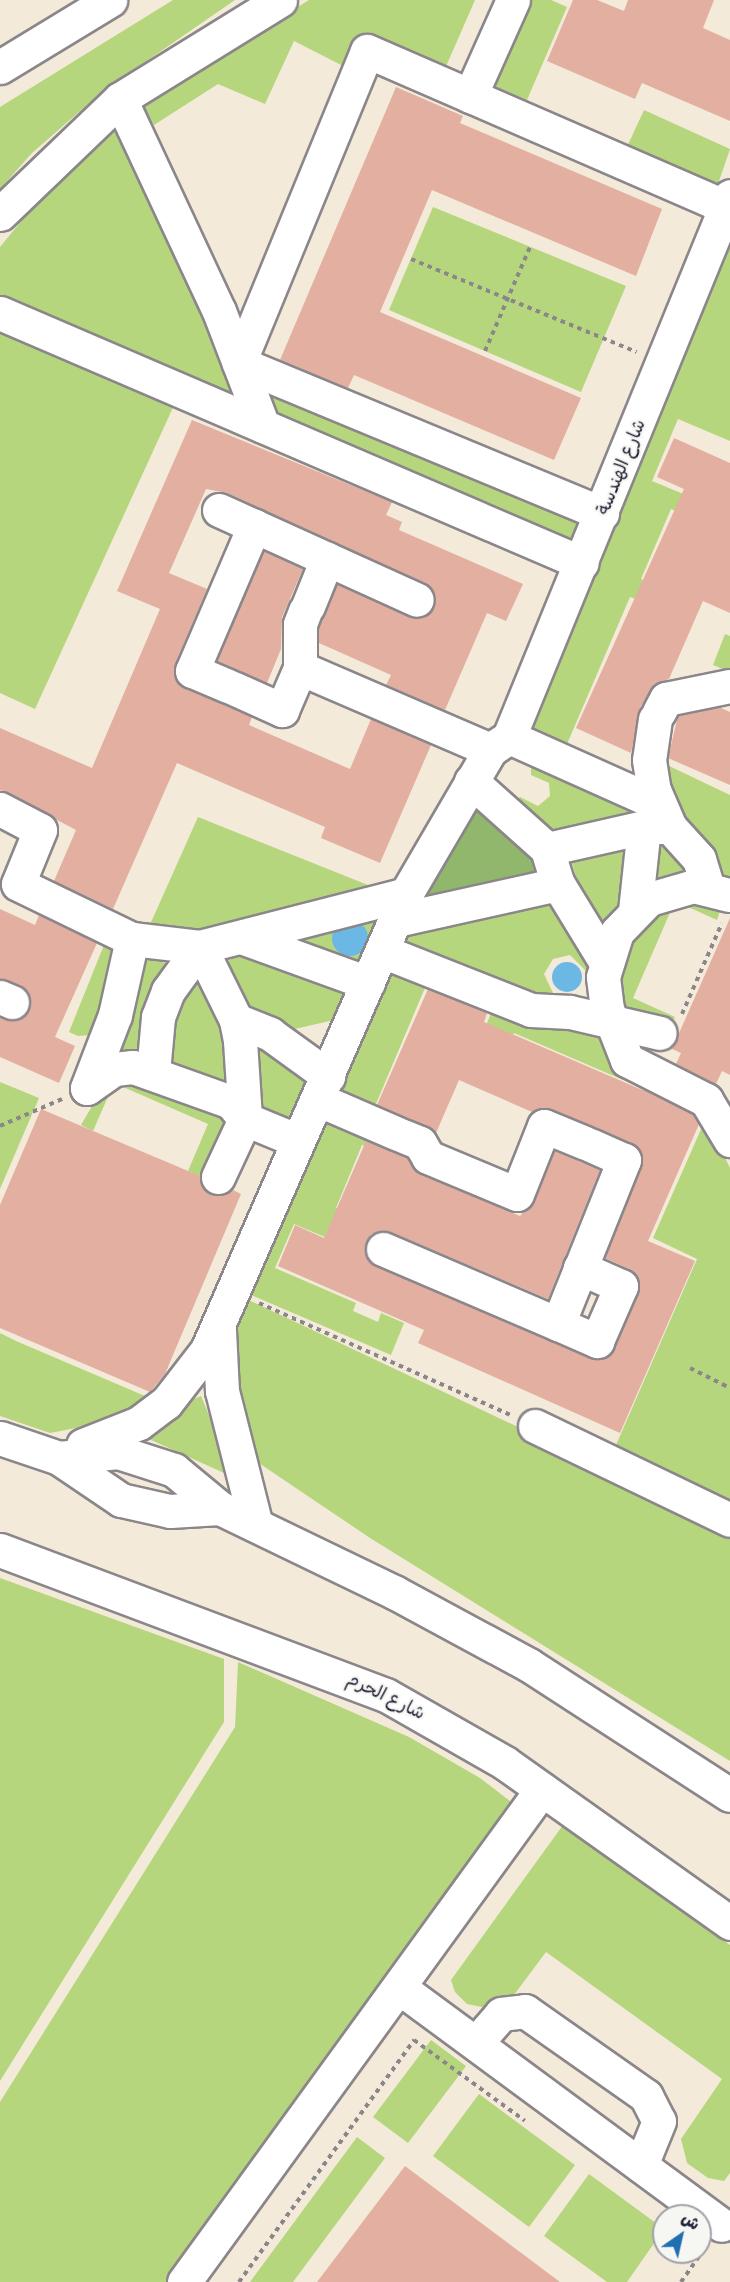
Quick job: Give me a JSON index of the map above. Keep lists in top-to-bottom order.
{
  "streets": {
    "street": ["شارع الهندسة", "شارع الحرم"]
  },
  "north": "top right"
}
